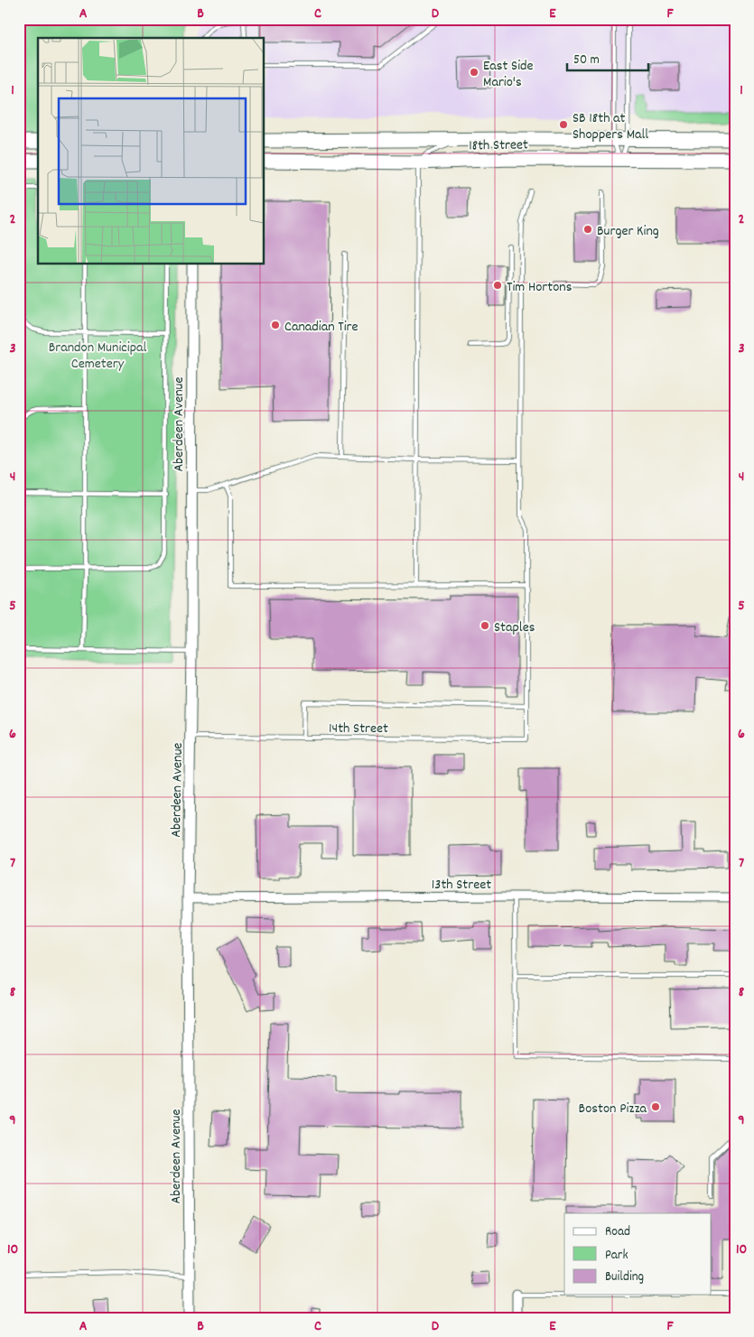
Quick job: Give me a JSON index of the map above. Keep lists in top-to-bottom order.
{
  "streets": {
    "main road": ["18th Street"],
    "street": ["Aberdeen Avenue", "13th Street"],
    "lane": ["14th Street"]
  },
  "crossings": [
    ["Aberdeen Avenue", "14th Street"],
    ["Aberdeen Avenue", "13th Street"]
  ],
  "parks": ["Brandon Municipal Cemetery"],
  "places": [
    "East Side Mario's",
    "SB 18th at Shoppers Mall",
    "Burger King",
    "Tim Hortons",
    "Canadian Tire",
    "Staples",
    "Boston Pizza"
  ],
  "legend": ["Road", "Park", "Building"],
  "scale_bar": "50 m",
  "grid": {
    "columns": [
      "A",
      "B",
      "C",
      "D",
      "E",
      "F"
    ],
    "rows": [
      "1",
      "2",
      "3",
      "4",
      "5",
      "6",
      "7",
      "8",
      "9",
      "10"
    ]
  }
}
